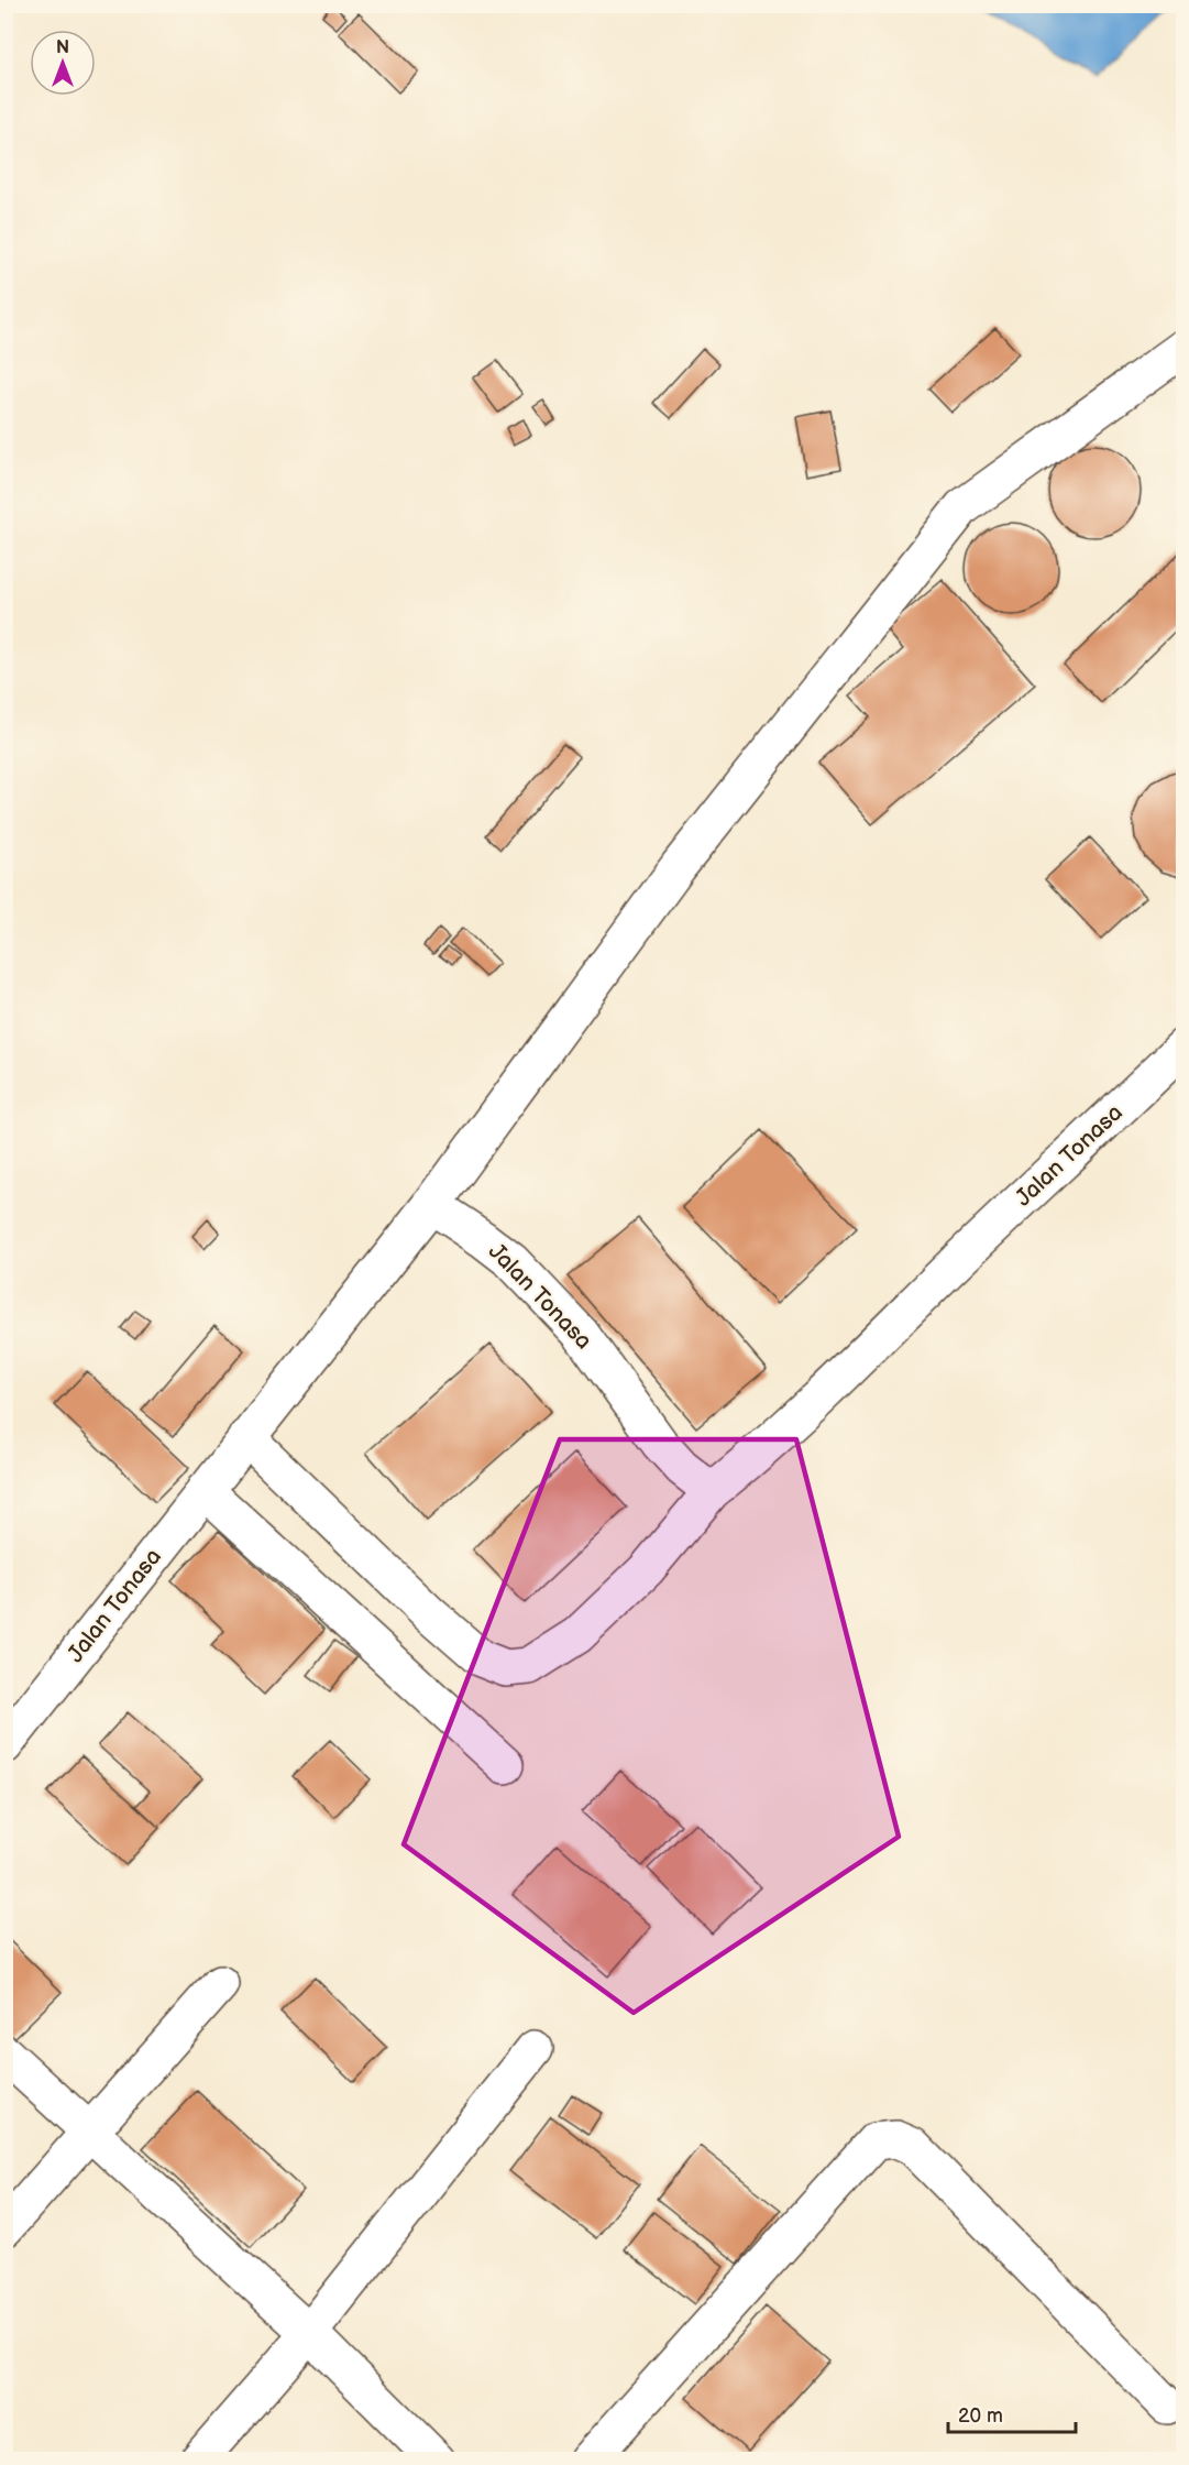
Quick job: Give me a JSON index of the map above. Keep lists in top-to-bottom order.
{
  "streets": {
    "street": ["Jalan Tonasa"]
  },
  "scale_bar": "20 m",
  "north": "top"
}
